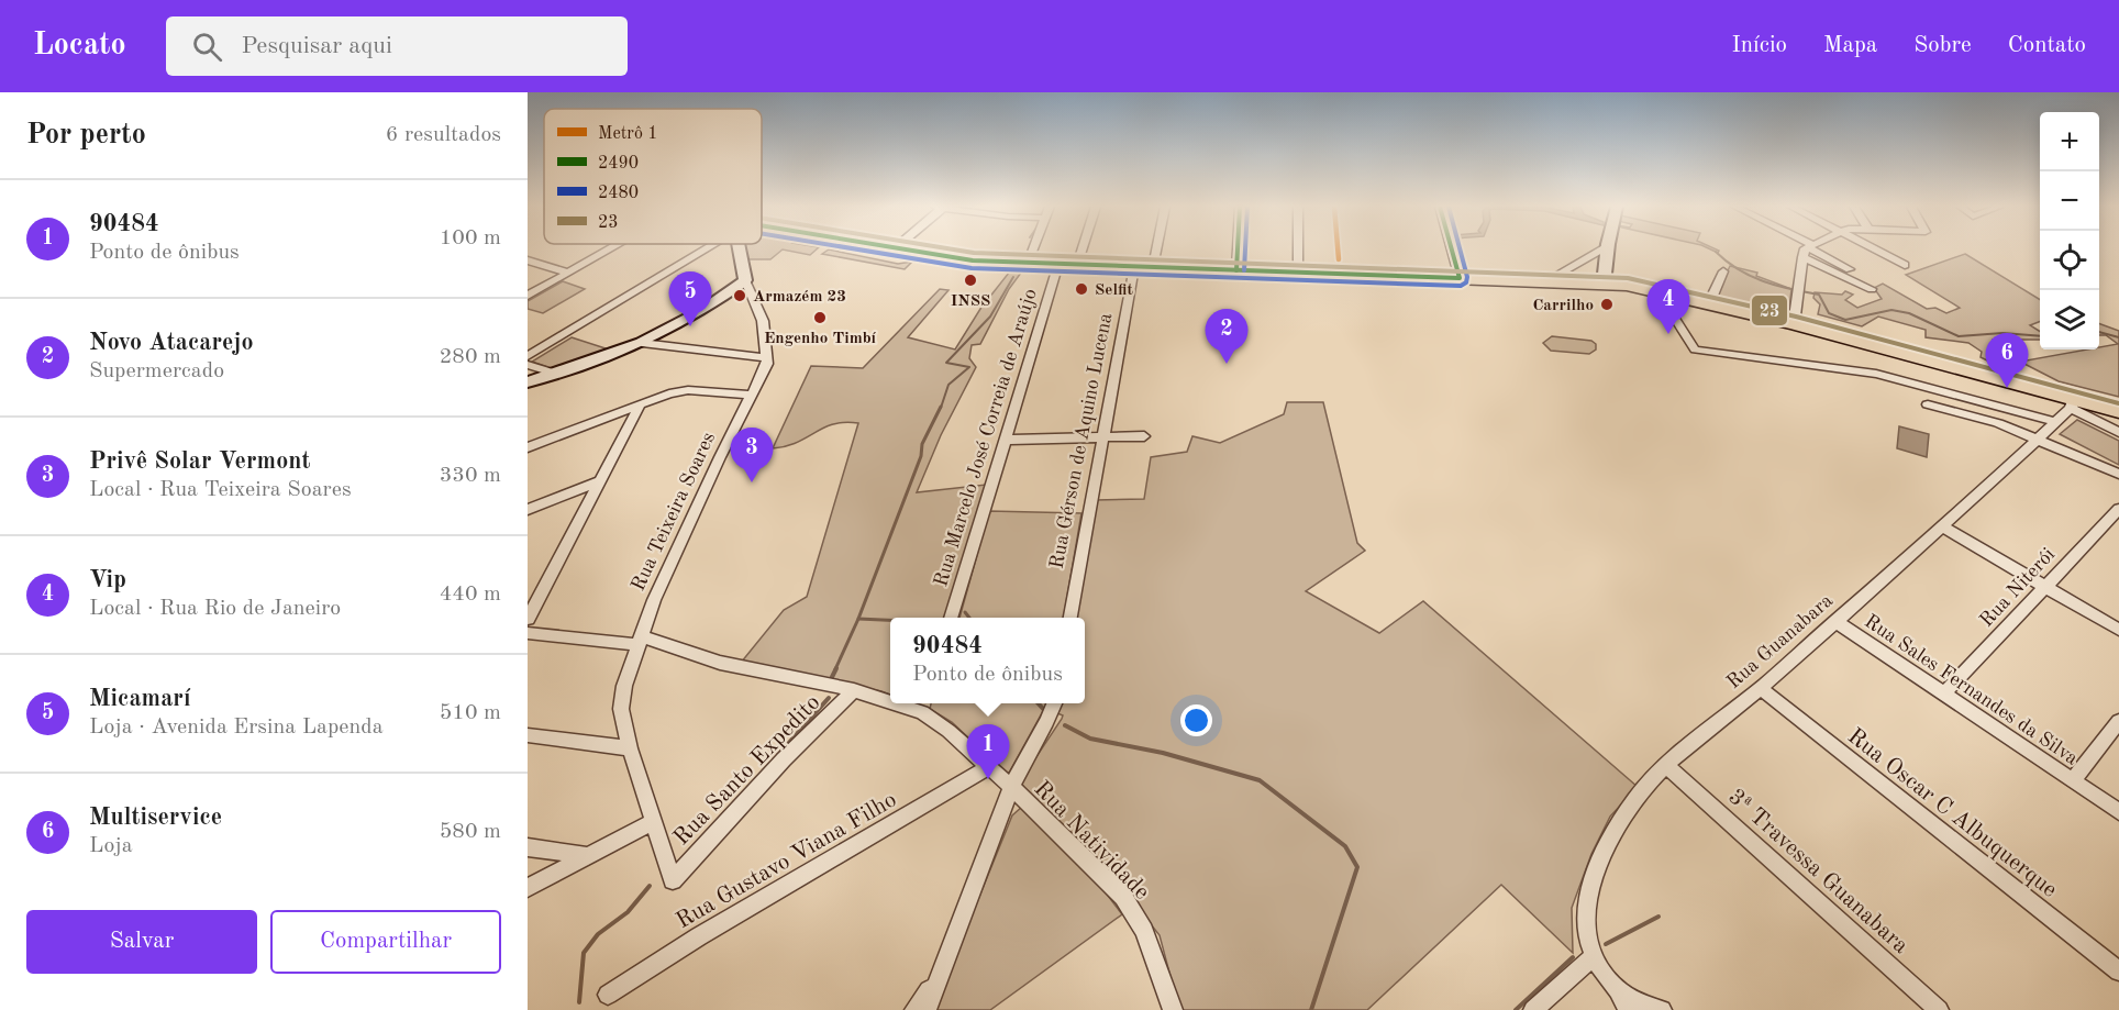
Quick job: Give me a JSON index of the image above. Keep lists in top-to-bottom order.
{
  "streets": {
    "street": [
      "Rua Marcelo José Correia de Araújo",
      "Rua Gérson de Aquino Lucena",
      "Rua Teixeira Soares",
      "Rua Niterói",
      "Rua Guanabara",
      "Rua Sales Fernandes da Silva",
      "Rua Santo Expedito",
      "Rua Oscar C Albuquerque",
      "Rua Natividade",
      "Rua Gustavo Viana Filho",
      "3ª Travessa Guanabara"
    ]
  },
  "crossings": [
    ["Rua Teixeira Soares", "Rua Santo Expedito"],
    ["Rua Teixeira Soares", "Rua Natividade"],
    ["Rua Niterói", "Rua Sales Fernandes da Silva"],
    ["Rua Guanabara", "Rua Sales Fernandes da Silva"],
    ["Rua Guanabara", "Rua Oscar C Albuquerque"],
    ["Rua Guanabara", "3ª Travessa Guanabara"],
    ["Rua Santo Expedito", "Rua Natividade"],
    ["Rua Natividade", "Rua Gustavo Viana Filho"]
  ],
  "places": [
    "INSS",
    "Selfit",
    "Armazém 23",
    "Carrilho",
    "Engenho Timbí"
  ],
  "lines": [
    "metro line 1",
    "transit line 2490",
    "transit line 2480",
    "transit line 23"
  ],
  "legend": [
    "Metrô 1",
    "2490",
    "2480",
    "23"
  ],
  "page": {
    "header": "Locato",
    "search": "Pesquisar aqui",
    "nav": [
      "Início",
      "Mapa",
      "Sobre",
      "Contato"
    ],
    "heading": ["Por perto", "6 resultados"],
    "map_buttons": ["+", "−"],
    "list": [
      {
        "mark": "1",
        "name": "90484",
        "note": "Ponto de ônibus",
        "value": "100 m"
      },
      {
        "mark": "2",
        "name": "Novo Atacarejo",
        "note": "Supermercado",
        "value": "280 m"
      },
      {
        "mark": "3",
        "name": "Privê Solar Vermont",
        "note": "Local · Rua Teixeira Soares",
        "value": "330 m"
      },
      {
        "mark": "4",
        "name": "Vip",
        "note": "Local · Rua Rio de Janeiro",
        "value": "440 m"
      },
      {
        "mark": "5",
        "name": "Micamarí",
        "note": "Loja · Avenida Ersina Lapenda",
        "value": "510 m"
      },
      {
        "mark": "6",
        "name": "Multiservice",
        "note": "Loja",
        "value": "580 m"
      }
    ],
    "pins": [
      "5",
      "4",
      "2",
      "6",
      "3",
      "1"
    ],
    "popup": ["90484", "Ponto de ônibus"],
    "buttons": ["Salvar", "Compartilhar"]
  }
}
